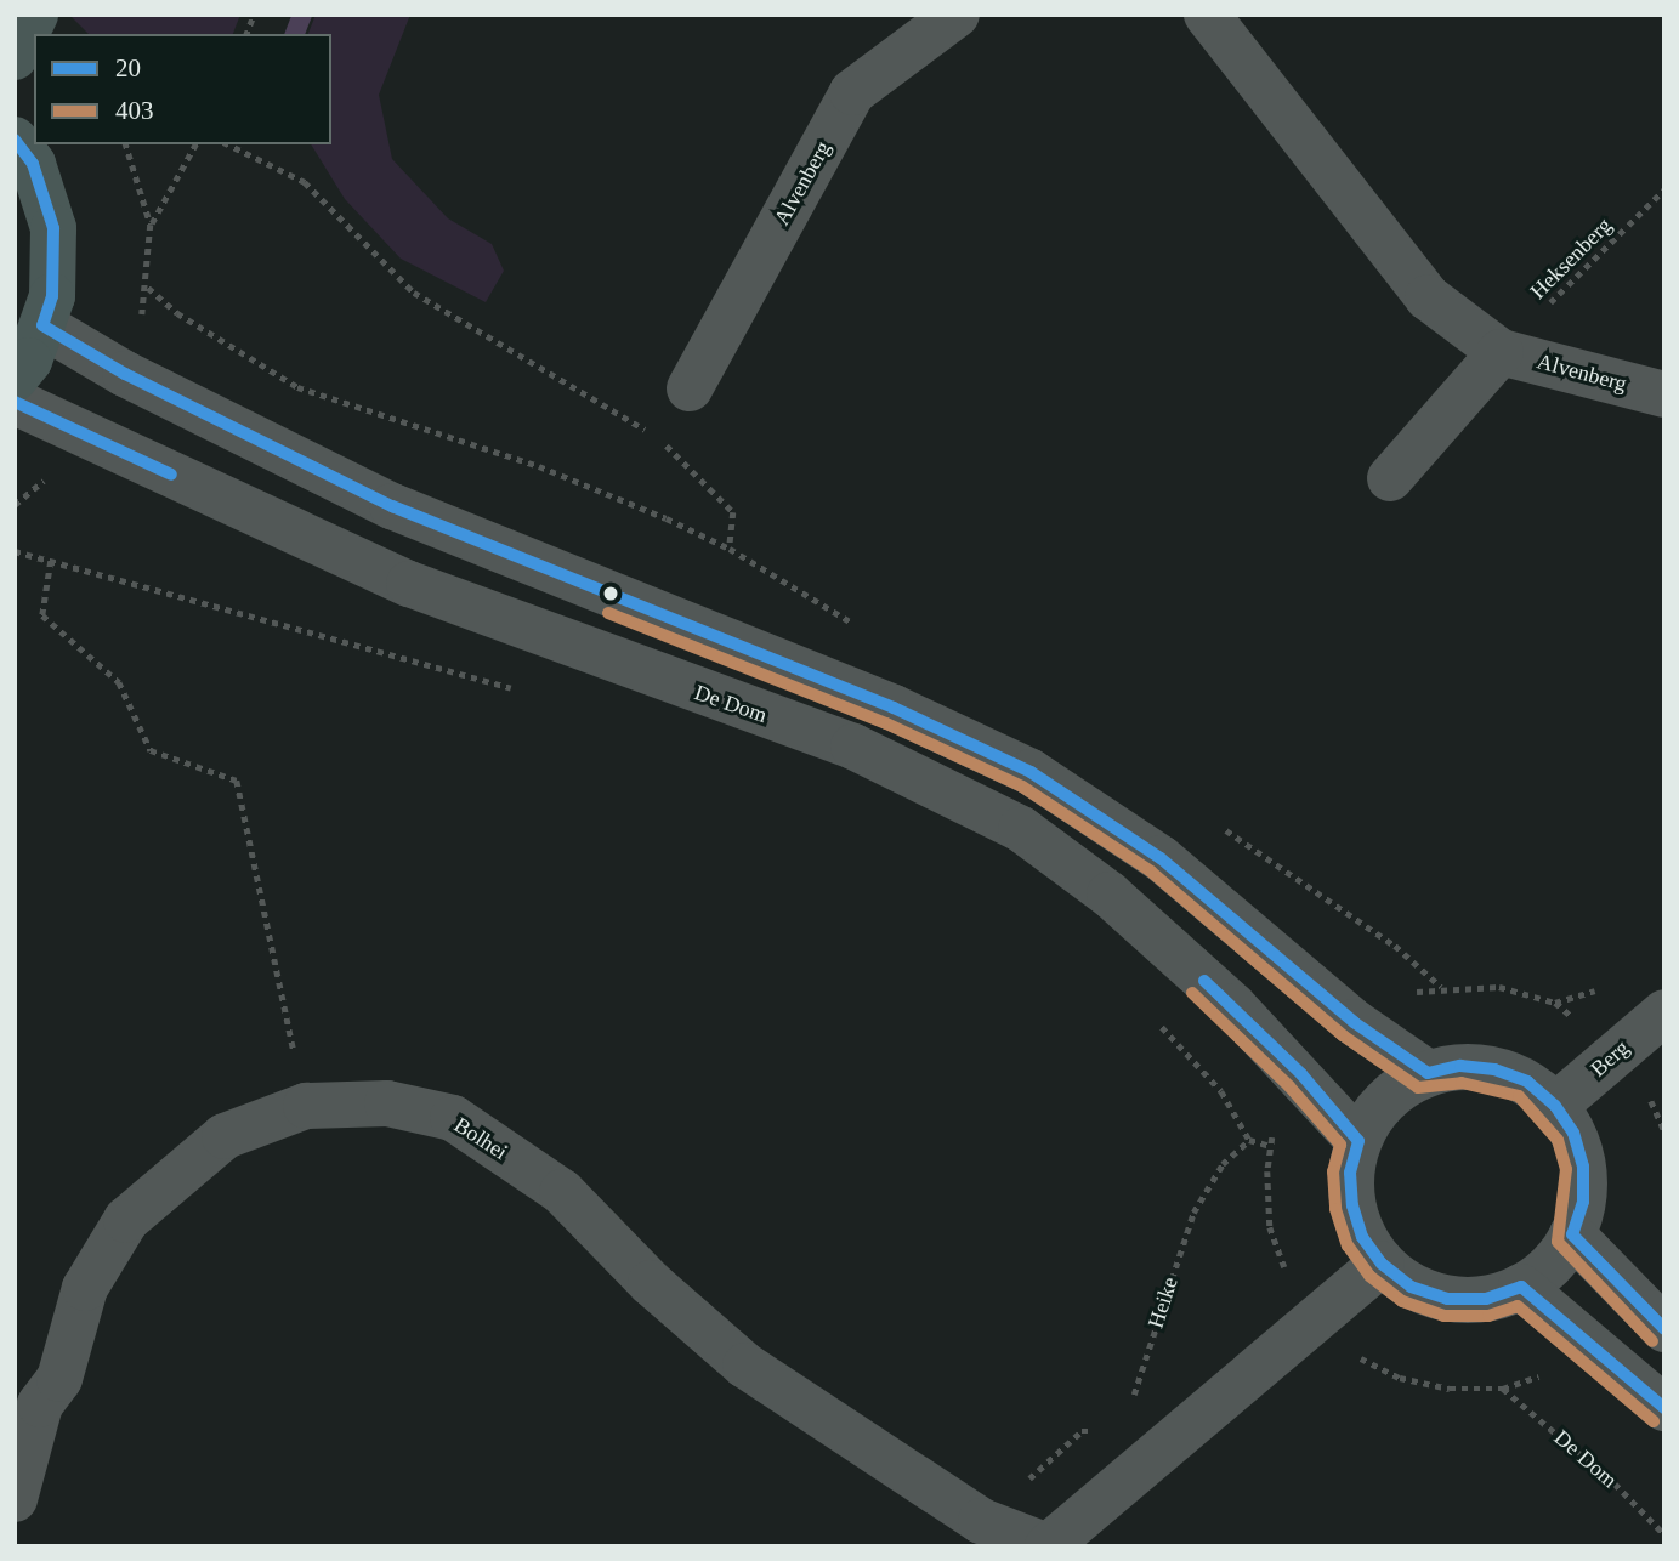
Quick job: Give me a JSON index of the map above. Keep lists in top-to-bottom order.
{
  "streets": {
    "street": [
      "Alvenberg",
      "De Dom",
      "Berg",
      "Bolhei"
    ],
    "path": ["Heksenberg", "Heike"]
  },
  "crossings": [
    ["Alvenberg", "Heksenberg"],
    ["De Dom", "Berg"]
  ],
  "lines": ["transit line 20", "transit line 403"],
  "legend": ["20", "403"]
}
